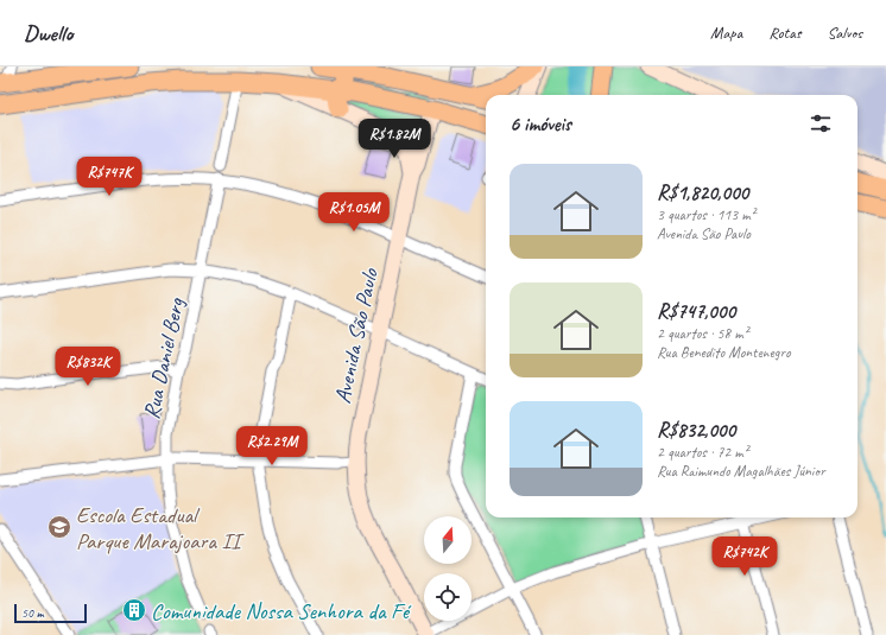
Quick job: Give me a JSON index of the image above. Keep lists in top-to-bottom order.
{
  "streets": {
    "main road": ["Avenida São Paulo"],
    "street": ["Rua Daniel Berg"]
  },
  "places": {
    "school or university": ["Escola Estadual Parque Marajoara II"],
    "building": ["Comunidade Nossa Senhora da Fé"]
  },
  "scale_bar": "50 m",
  "north": "top",
  "page": {
    "header": "Dwello",
    "nav": ["Mapa", "Rotas", "Salvos"],
    "heading": "6 imóveis",
    "price": [
      "R$1.82M",
      "R$747K",
      "R$1.05M",
      "R$832K",
      "R$2.29M",
      "R$742K"
    ],
    "list": [
      {
        "name": "R$1,820,000",
        "note": "3 quartos · 113 m² · Avenida São Paulo"
      },
      {
        "name": "R$747,000",
        "note": "2 quartos · 58 m² · Rua Benedito Montenegro"
      },
      {
        "name": "R$832,000",
        "note": "2 quartos · 72 m² · Rua Raimundo Magalhães Júnior"
      }
    ],
    "scale": "50 m"
  }
}
